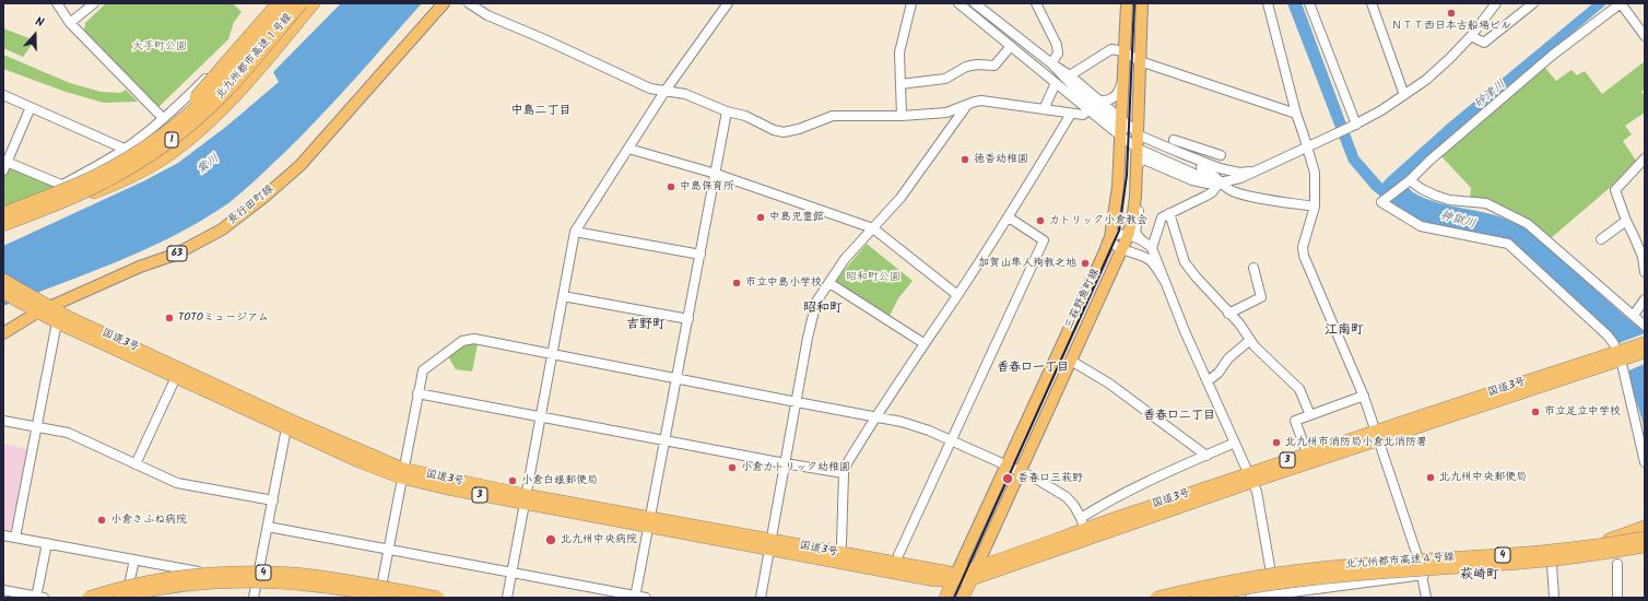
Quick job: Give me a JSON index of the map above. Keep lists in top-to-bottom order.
{
  "streets": {
    "highway": [
      "北九州都市高速１号線",
      "1",
      "国道3号",
      "3",
      "4",
      "北九州都市高速４号線"
    ],
    "main road": ["長行田町線", "63", "三萩野魚町線"]
  },
  "crossings": [
    ["北九州都市高速１号線", "1"],
    ["長行田町線", "国道3号"],
    ["三萩野魚町線", "国道3号"]
  ],
  "districts": [
    "中島二丁目",
    "昭和町",
    "吉野町",
    "江南町",
    "香春口一丁目",
    "香春口二丁目",
    "萩崎町"
  ],
  "water": ["砂津川", "紫川", "神獄川"],
  "parks": ["大手町公園", "昭和町公園"],
  "places": [
    "ＮＴＴ西日本古船場ビル",
    "徳香幼稚園",
    "中島保育所",
    "中島児童館",
    "カトリック小倉教会",
    "加賀山隼人殉教之地",
    "市立中島小学校",
    "TOTOミュージアム",
    "市立足立中学校",
    "北九州市消防局小倉北消防署",
    "小倉カトリック幼稚園",
    "北九州中央郵便局",
    "香春口三萩野",
    "小倉白銀郵便局",
    "小倉きふね病院",
    "北九州中央病院"
  ],
  "north": "top"
}
